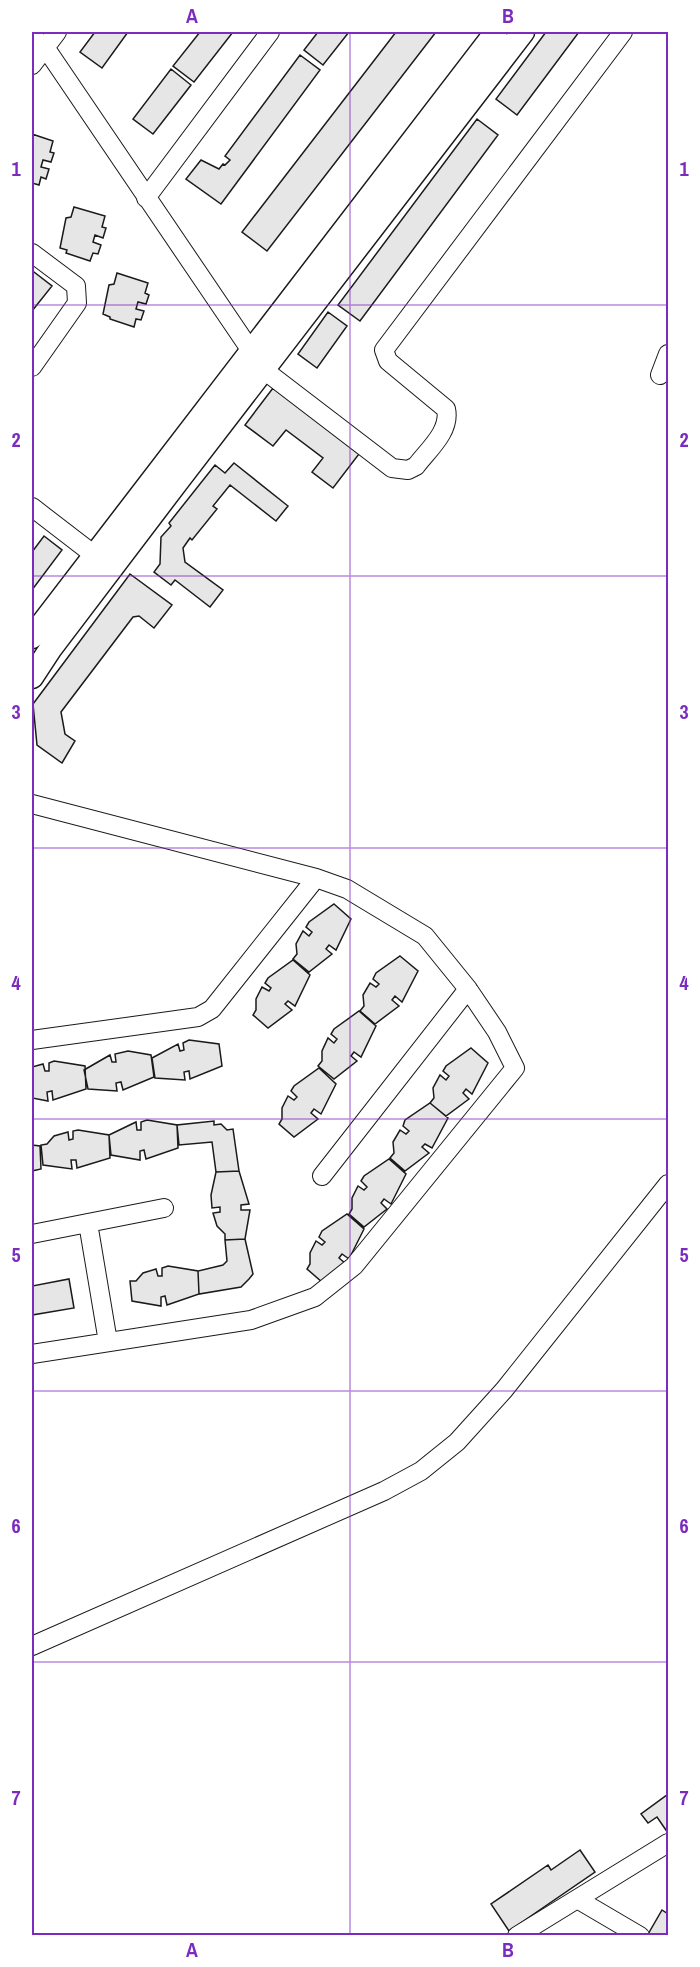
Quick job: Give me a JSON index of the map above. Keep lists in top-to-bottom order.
{
  "grid": {
    "columns": ["A", "B"],
    "rows": [
      "1",
      "2",
      "3",
      "4",
      "5",
      "6",
      "7"
    ]
  }
}
